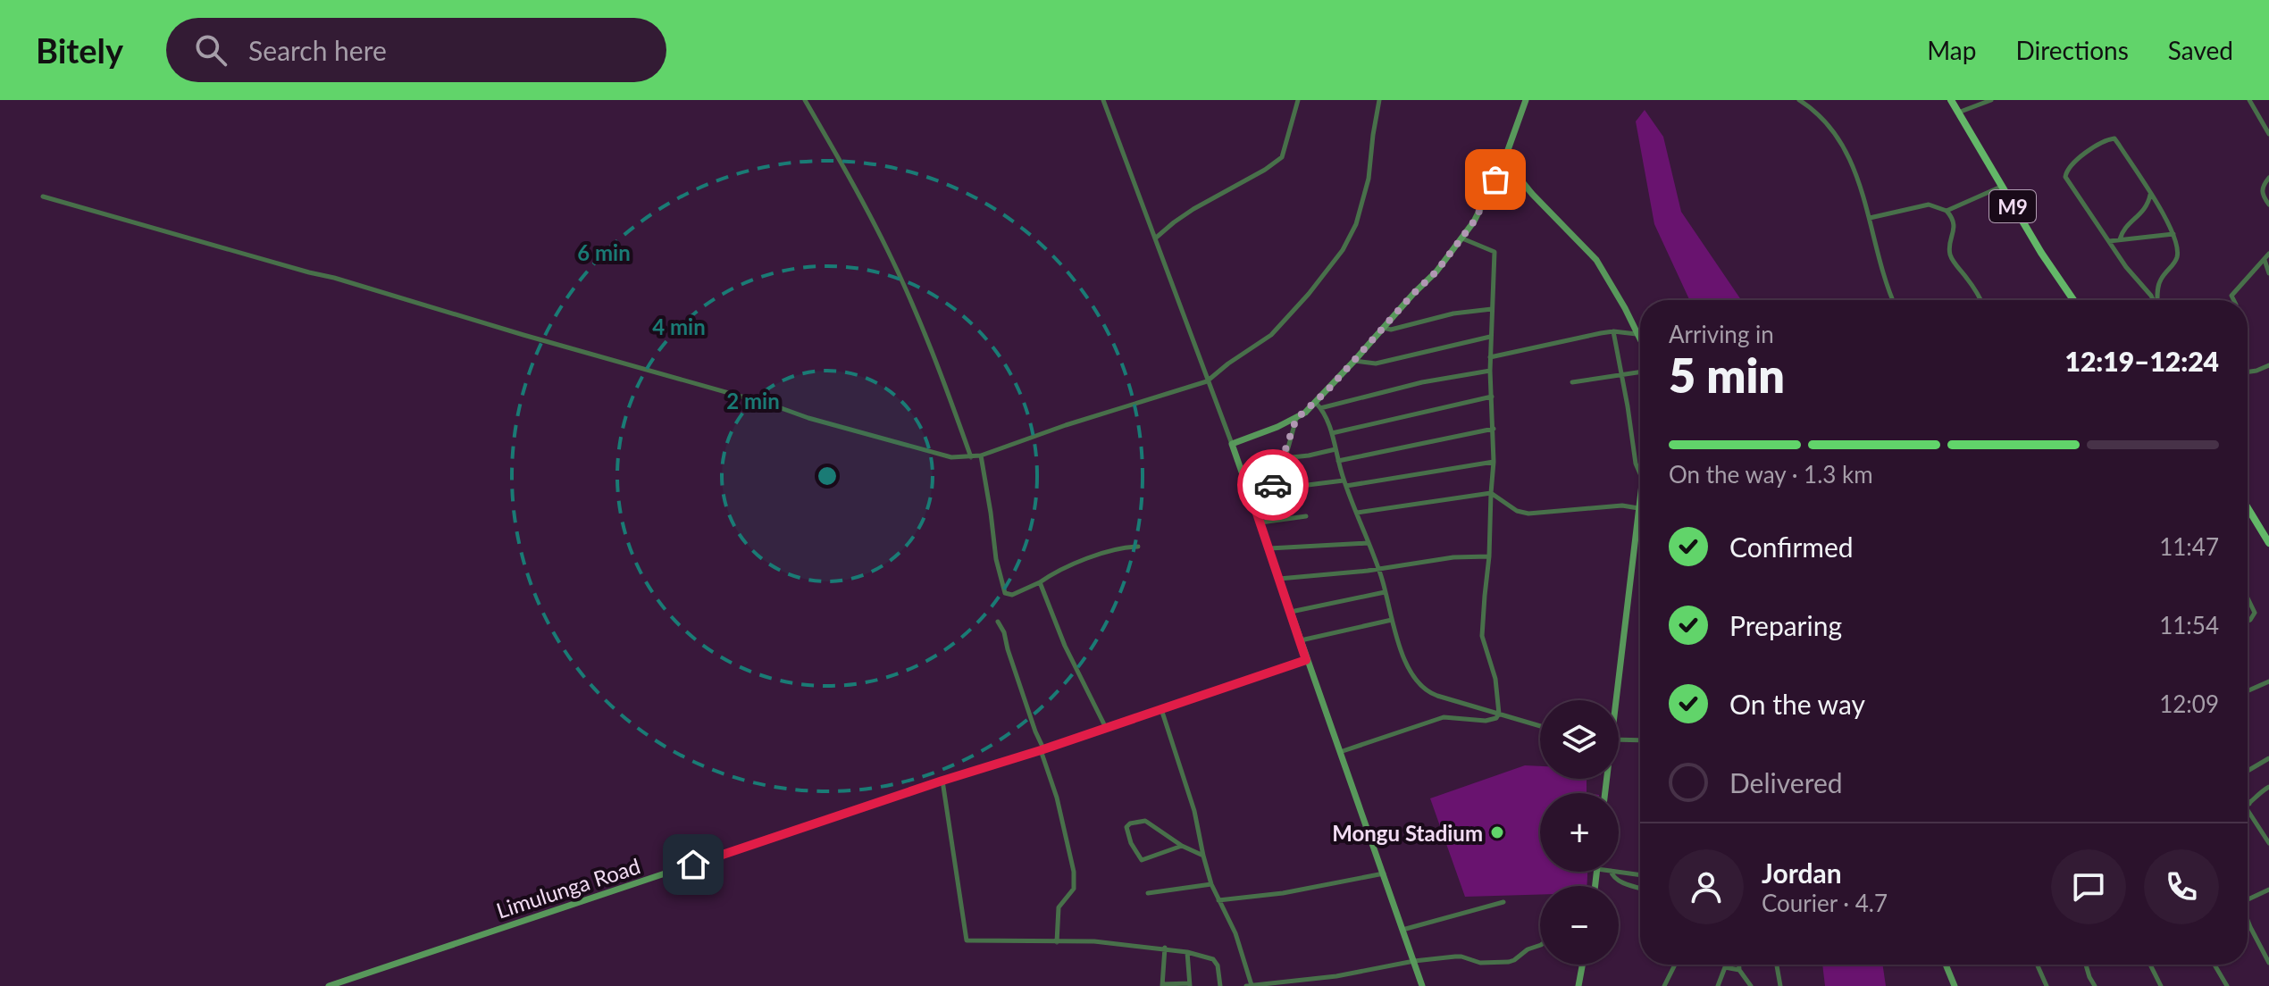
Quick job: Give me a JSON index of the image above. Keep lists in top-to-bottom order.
{
  "streets": {
    "main road": ["M9", "Limulunga Road"]
  },
  "places": ["Mongu Stadium"],
  "page": {
    "header": "Bitely",
    "search": "Search here",
    "nav": ["Map", "Directions", "Saved"],
    "heading": ["5 min", "Arriving in", "12:19–12:24"],
    "panel": ["Jordan", "Courier · 4.7"],
    "bar": "On the way · 1.3 km",
    "list": [
      ["Confirmed", "11:47"],
      ["Preparing", "11:54"],
      ["On the way", "12:09"],
      "Delivered"
    ],
    "map_buttons": ["+", "−"]
  },
  "rings": ["6 min", "4 min", "2 min"]
}
